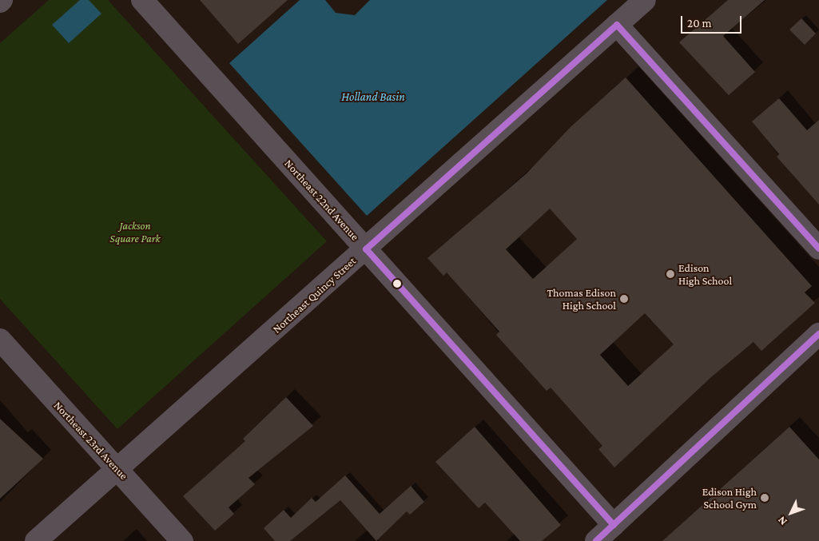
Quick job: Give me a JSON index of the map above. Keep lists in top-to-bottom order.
{
  "streets": {
    "street": ["Northeast 22nd Avenue", "Northeast Quincy Street", "Northeast 23rd Avenue"]
  },
  "crossings": [
    ["Northeast 22nd Avenue", "Northeast Quincy Street"],
    ["Northeast Quincy Street", "Northeast 23rd Avenue"]
  ],
  "water": ["Holland Basin"],
  "parks": ["Jackson Square Park"],
  "places": ["Edison High School", "Thomas Edison High School", "Edison High School Gym"],
  "scale_bar": "20 m",
  "north": "bottom left"
}
